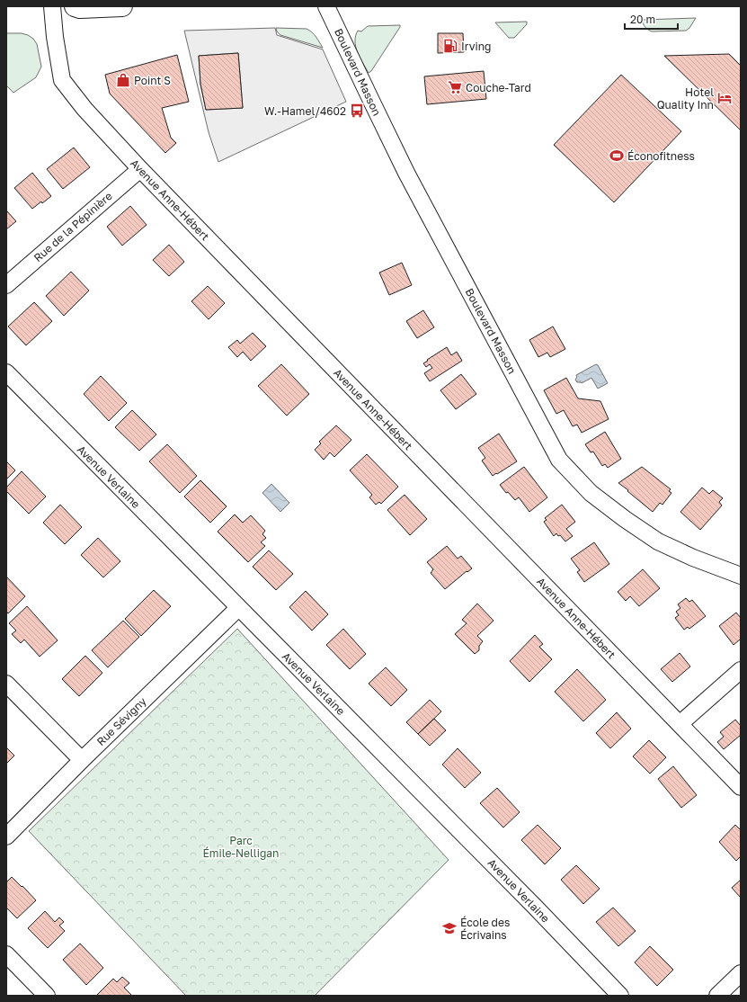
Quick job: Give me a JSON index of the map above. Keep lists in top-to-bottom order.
{
  "streets": {
    "street": [
      "Boulevard Masson",
      "Avenue Anne-Hébert",
      "Rue de la Pépinière",
      "Avenue Verlaine",
      "Rue Sévigny"
    ]
  },
  "crossings": [
    ["Avenue Anne-Hébert", "Rue de la Pépinière"],
    ["Avenue Verlaine", "Rue Sévigny"]
  ],
  "parks": ["Parc Émile-Nelligan"],
  "places": {
    "fuel station": ["Irving"],
    "shop": ["Point S"],
    "supermarket": ["Couche-Tard"],
    "hotel": ["Hotel Quality Inn"],
    "bus stop": ["W.-Hamel/4602"],
    "sports": ["Éconofitness"],
    "school or university": ["École des Écrivains"]
  },
  "scale_bar": "20 m"
}
